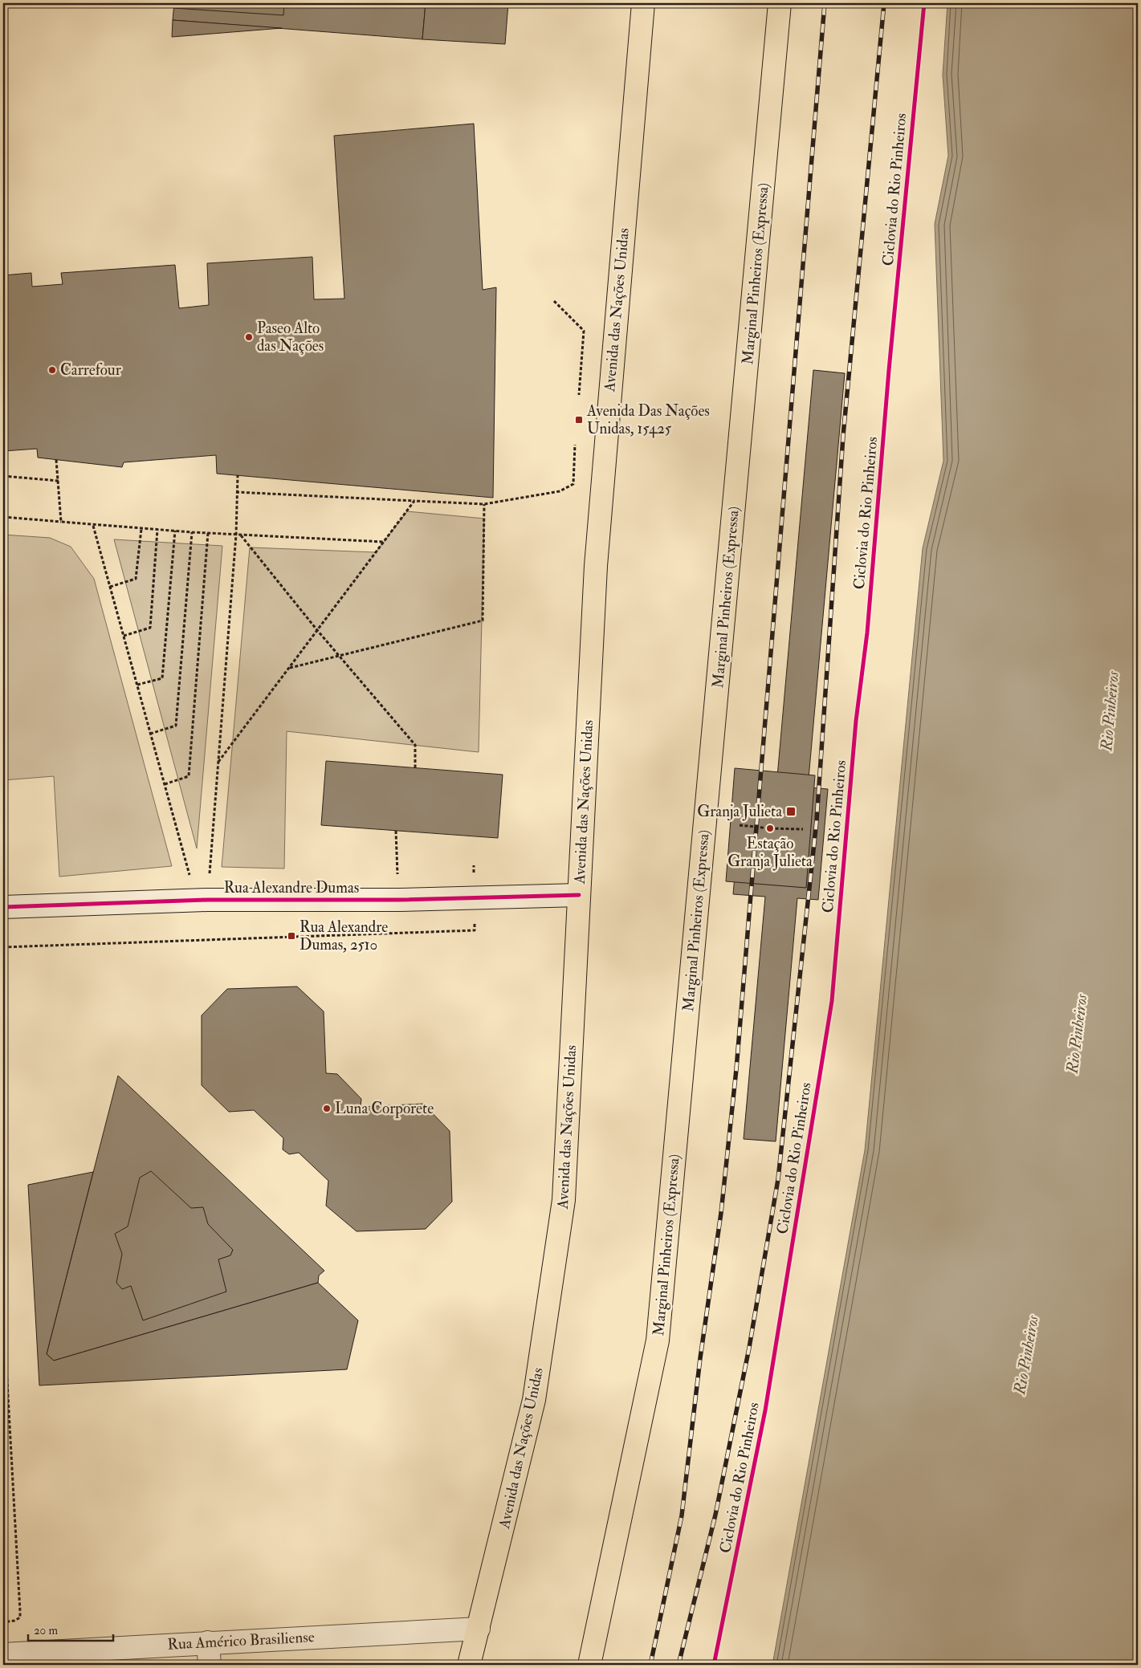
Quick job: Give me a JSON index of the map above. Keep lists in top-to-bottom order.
{
  "streets": {
    "highway": ["Marginal Pinheiros (Expressa)", "Avenida das Nações Unidas"],
    "street": ["Rua Alexandre Dumas", "Rua Américo Brasiliense"],
    "cycle path": ["Ciclovia do Rio Pinheiros"]
  },
  "crossings": [
    ["Avenida das Nações Unidas", "Rua Alexandre Dumas"],
    ["Avenida das Nações Unidas", "Rua Américo Brasiliense"]
  ],
  "water": ["Rio Pinheiros"],
  "places": {
    "other": [
      "Paseo Alto das Nações",
      "Carrefour",
      "Estação Granja Julieta",
      "Luna Corporete"
    ],
    "transit": ["Avenida Das Nações Unidas, 15425", "Granja Julieta", "Rua Alexandre Dumas, 2510"]
  },
  "scale_bar": "20 m"
}
